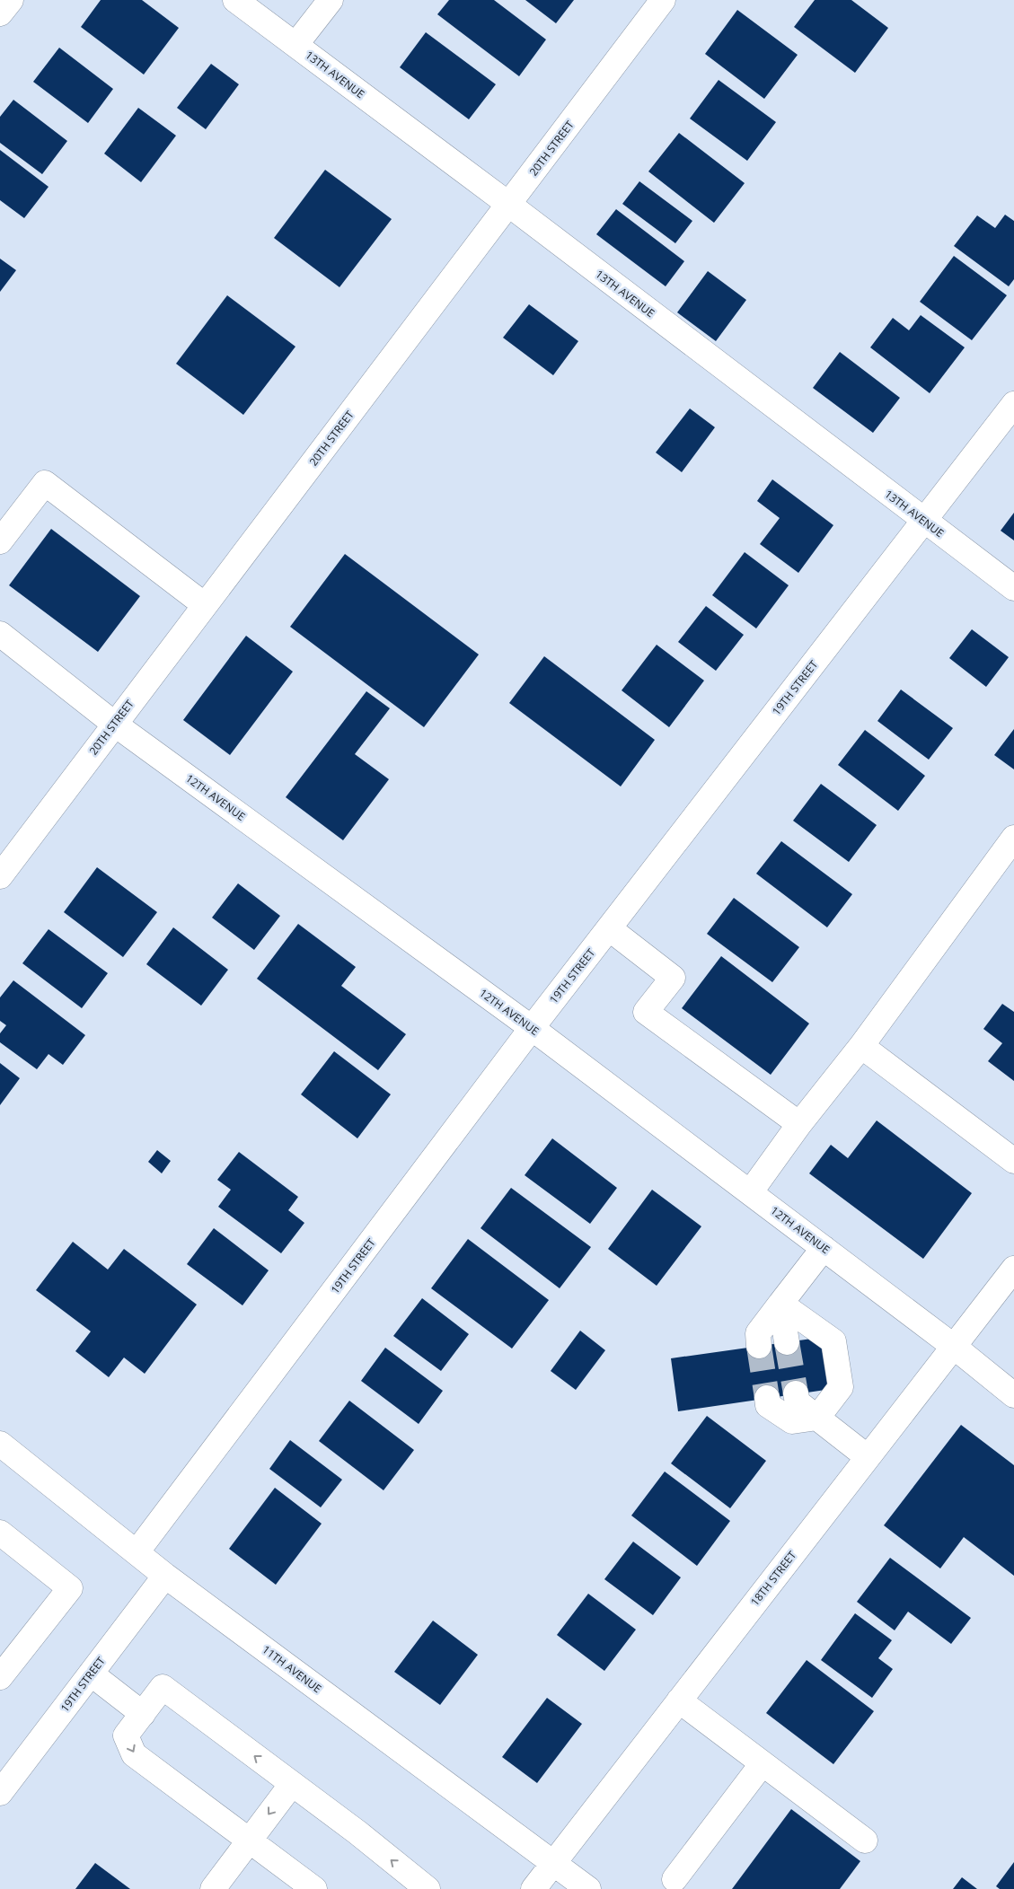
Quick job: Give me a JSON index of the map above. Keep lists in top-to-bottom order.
{
  "streets": {
    "street": [
      "13TH AVENUE",
      "20TH STREET",
      "19TH STREET",
      "12TH AVENUE",
      "18TH STREET",
      "11TH AVENUE"
    ]
  },
  "crossings": [
    ["13TH AVENUE", "20TH STREET"],
    ["13TH AVENUE", "19TH STREET"],
    ["20TH STREET", "12TH AVENUE"],
    ["19TH STREET", "12TH AVENUE"],
    ["19TH STREET", "11TH AVENUE"],
    ["12TH AVENUE", "18TH STREET"],
    ["18TH STREET", "11TH AVENUE"]
  ]
}
